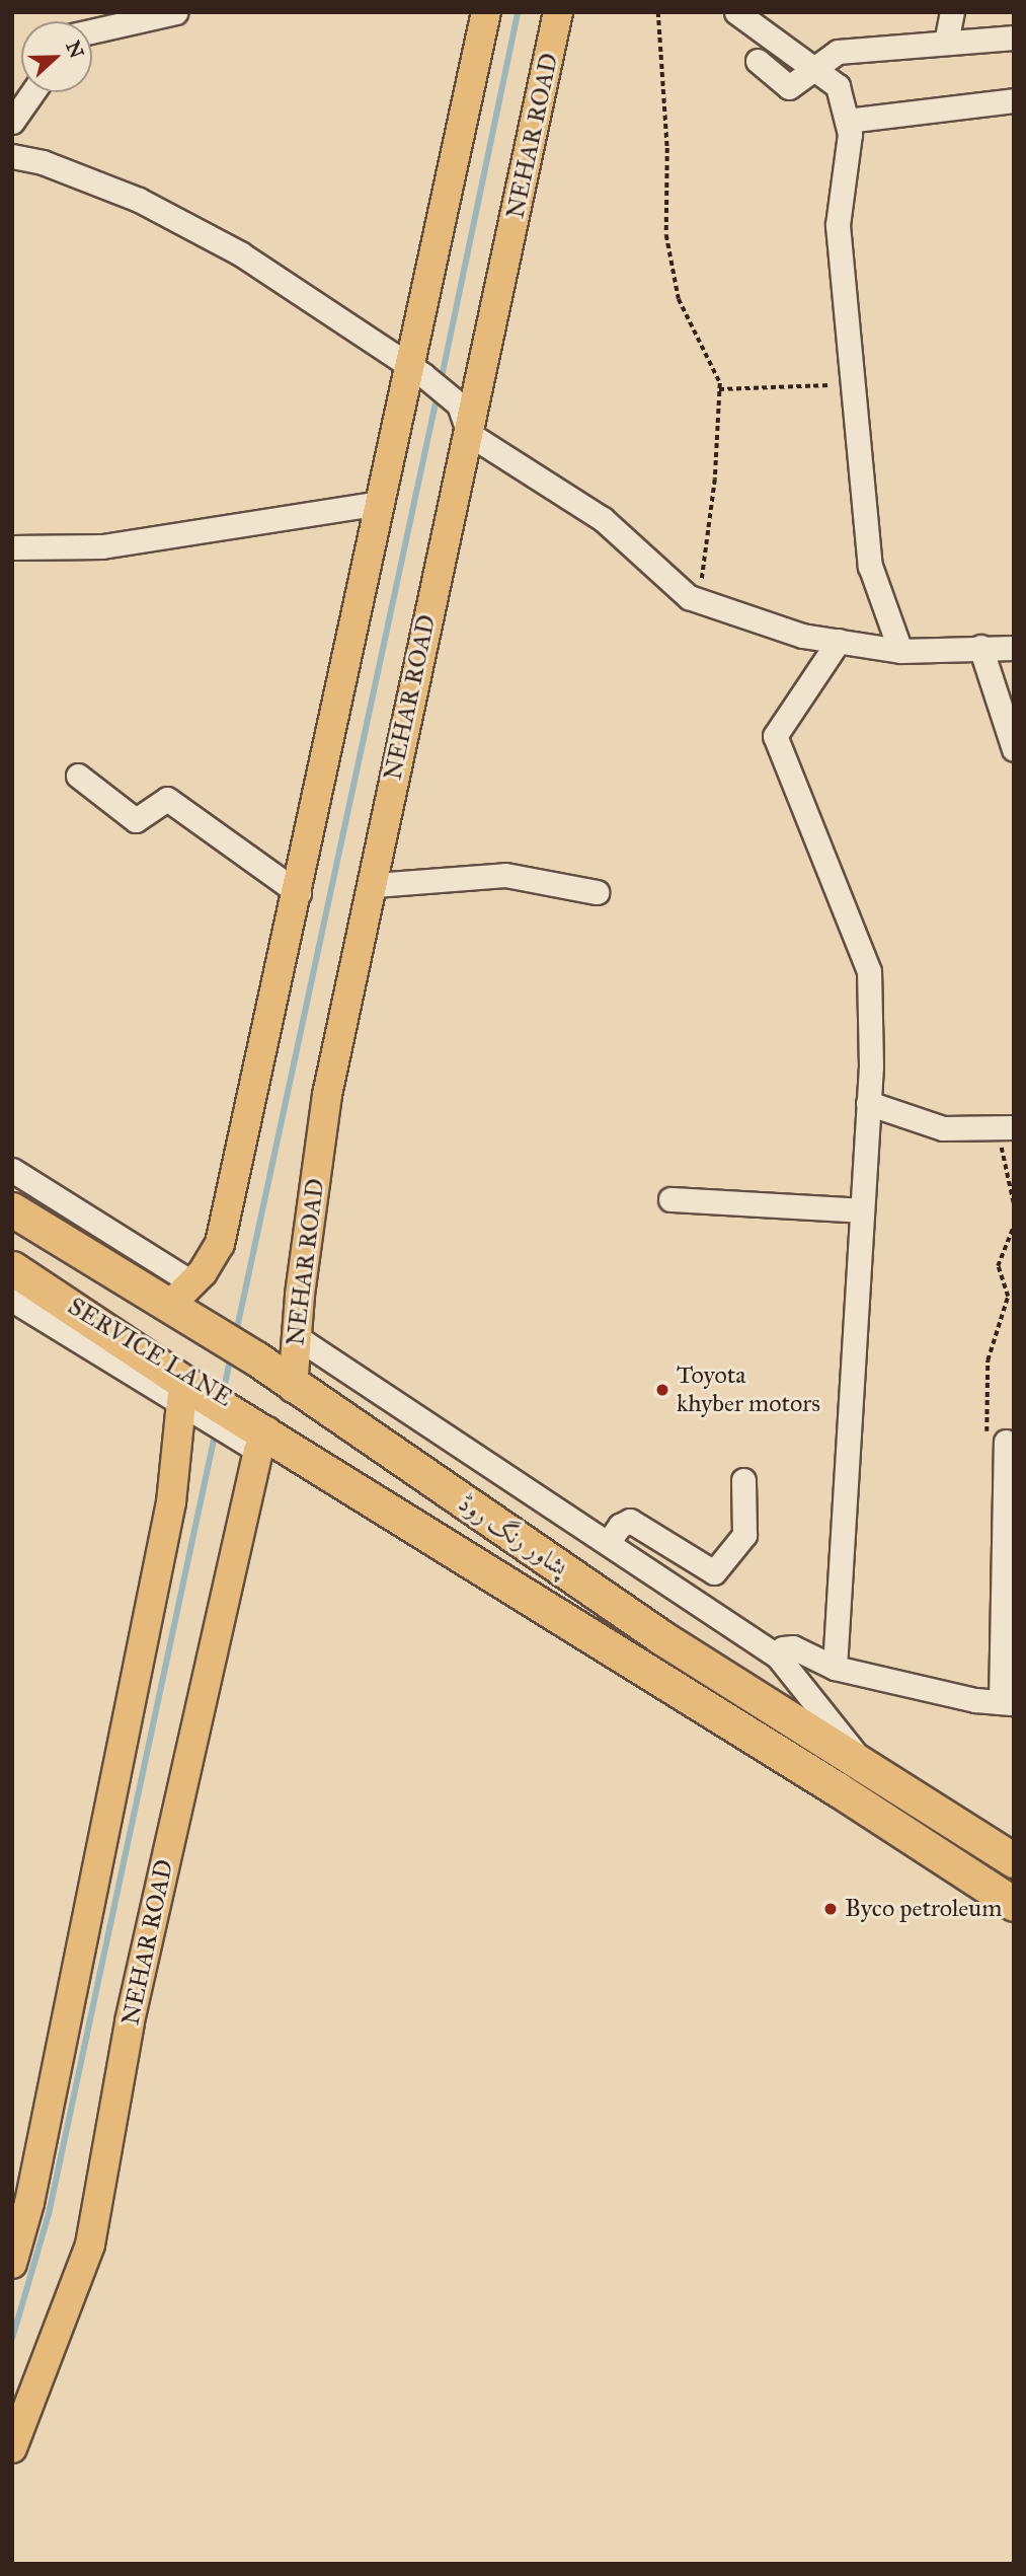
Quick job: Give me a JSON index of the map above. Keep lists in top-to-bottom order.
{
  "streets": {
    "highway": ["پشاور رنگ روڈ"],
    "main road": ["NEHAR ROAD"]
  },
  "crossings": [
    ["NEHAR ROAD", "پشاور رنگ روڈ"]
  ],
  "places": ["Toyota khyber motors", "Byco petroleum"],
  "north": "right"
}
